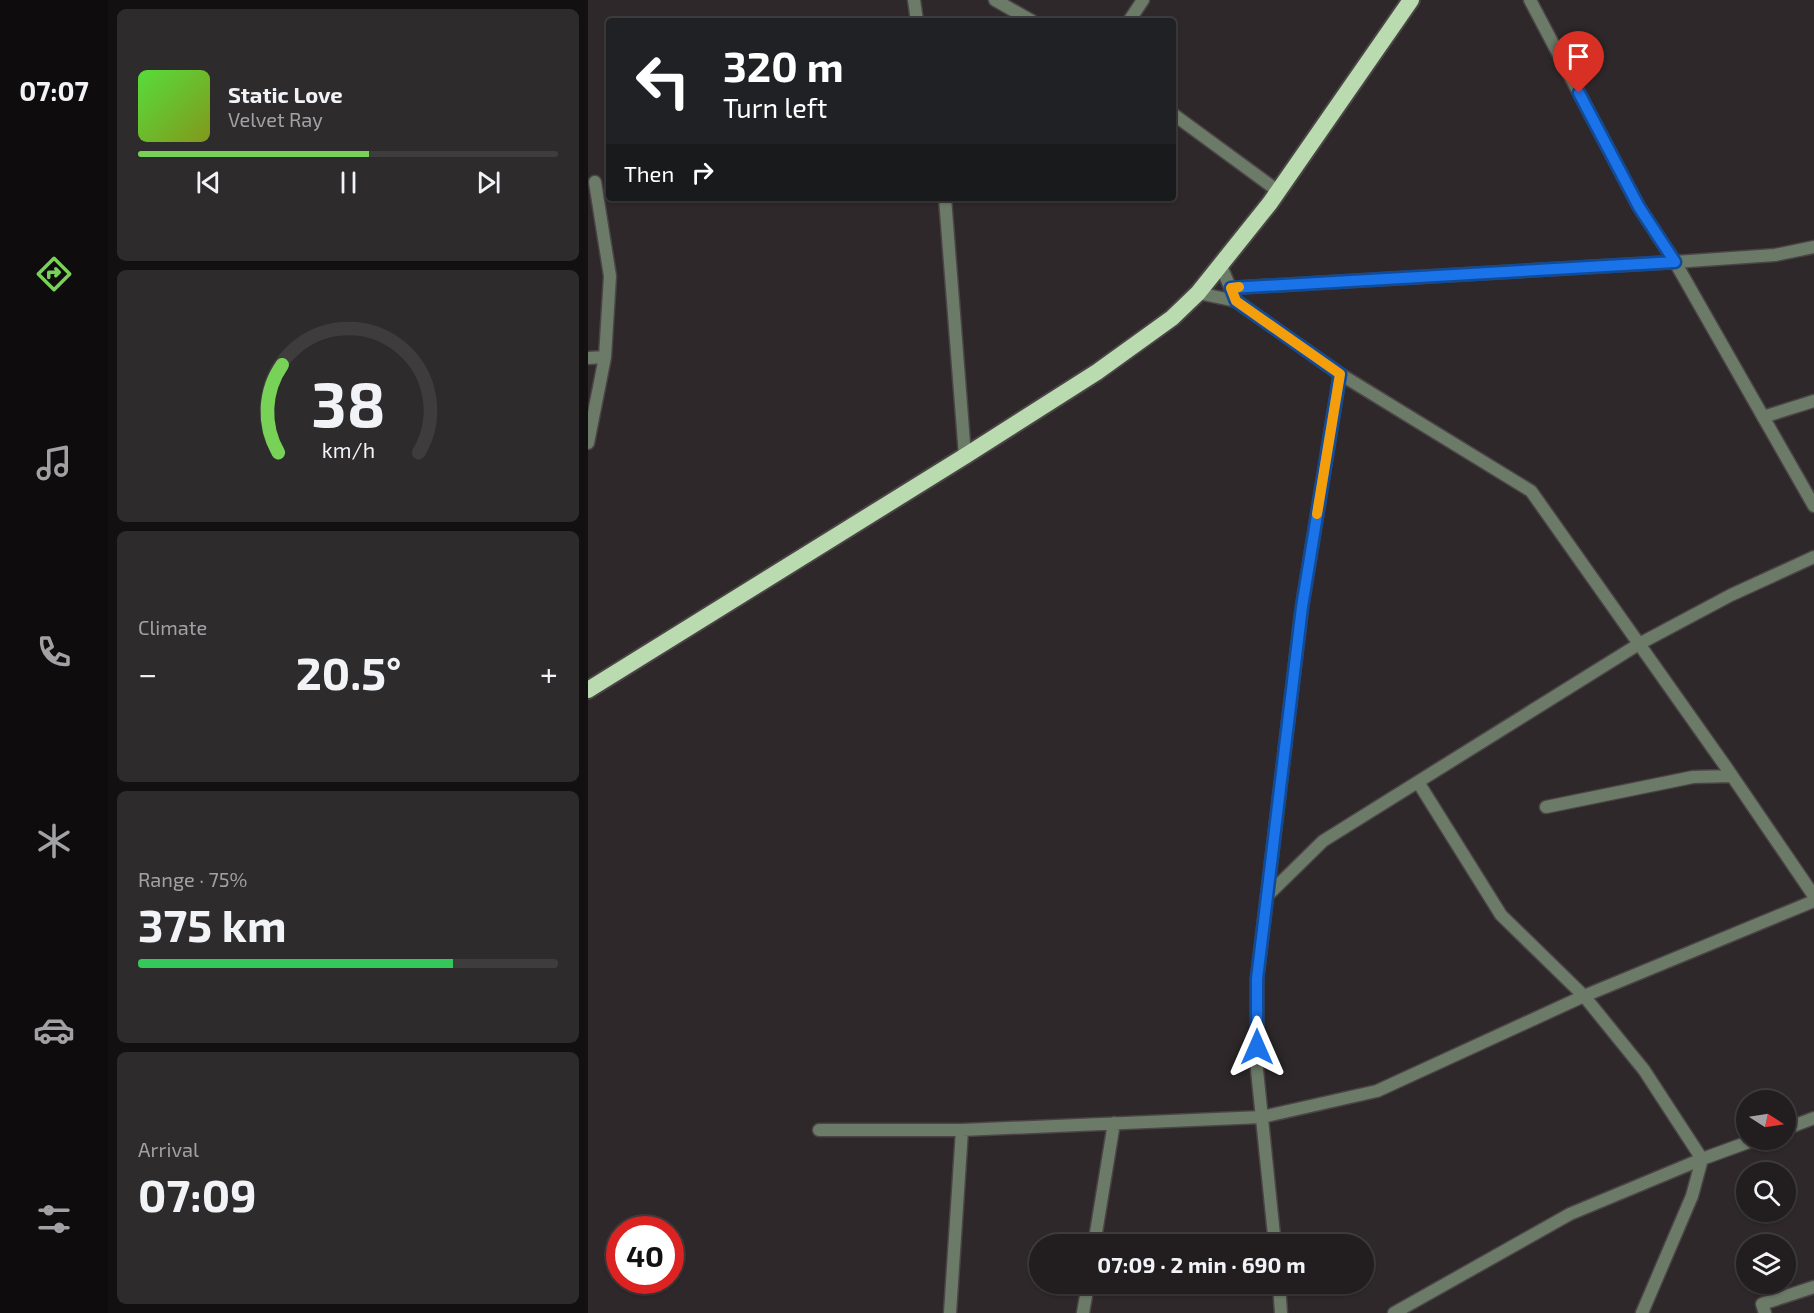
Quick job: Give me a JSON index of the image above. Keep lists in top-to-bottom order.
{
  "north": "right",
  "page": {
    "tabs": "07:07",
    "turn": ["320 m", "Turn left"],
    "song": ["Static Love", "Velvet Ray"],
    "then": "Then",
    "tile": [
      "Climate",
      ["Range · 75%", "375 km"],
      ["Arrival", "07:09"]
    ],
    "heat": ["−", "20.5°", "+"],
    "limit": "40",
    "trip": "07:09 · 2 min · 690 m",
    "gauge": ["38", "km/h"]
  }
}
